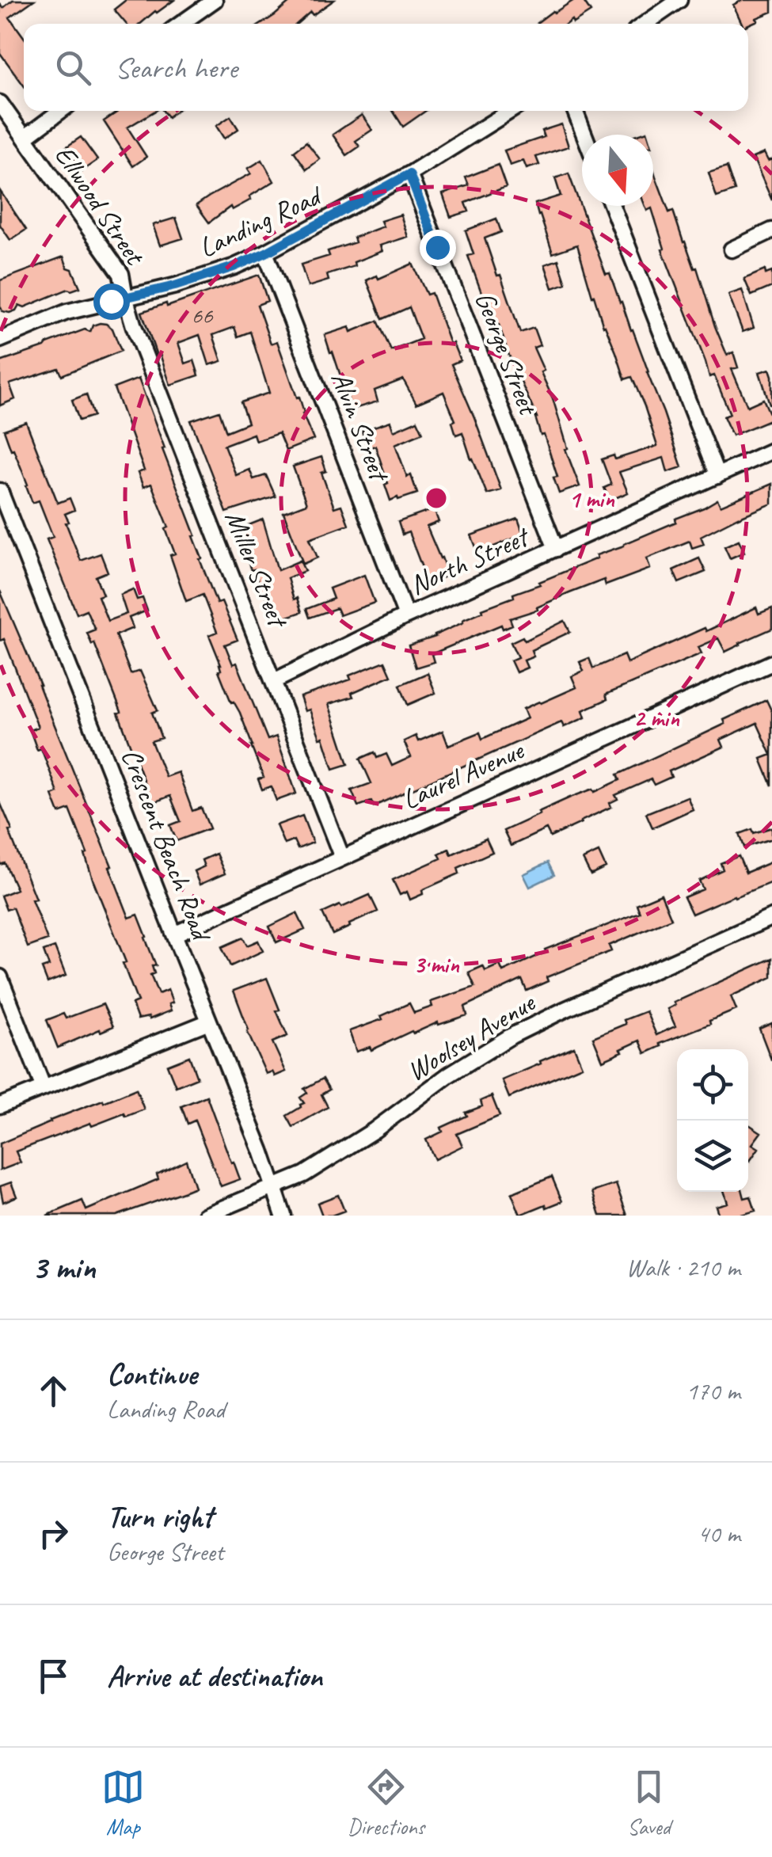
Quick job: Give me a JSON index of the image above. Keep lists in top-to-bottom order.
{
  "streets": {
    "street": [
      "Ellwood Street",
      "Landing Road",
      "George Street",
      "Alvin Street",
      "North Street",
      "Miller Street",
      "Laurel Avenue",
      "Crescent Beach Road",
      "Woolsey Avenue"
    ]
  },
  "crossings": [
    ["Ellwood Street", "Landing Road"],
    ["Ellwood Street", "Miller Street"],
    ["Landing Road", "George Street"],
    ["Landing Road", "Alvin Street"],
    ["Landing Road", "Miller Street"],
    ["George Street", "North Street"],
    ["Alvin Street", "North Street"],
    ["North Street", "Miller Street"],
    ["Miller Street", "Laurel Avenue"],
    ["Laurel Avenue", "Crescent Beach Road"],
    ["Crescent Beach Road", "Woolsey Avenue"]
  ],
  "house_numbers": ["66"],
  "north": "bottom",
  "page": {
    "search": "Search here",
    "heading": ["3 min", "Walk · 210 m"],
    "list": [
      ["Continue", "Landing Road", "170 m"],
      ["Turn right", "George Street", "40 m"],
      "Arrive at destination"
    ],
    "nav": ["Map", "Directions", "Saved"]
  },
  "rings": ["1 min", "2 min", "3 min"]
}
